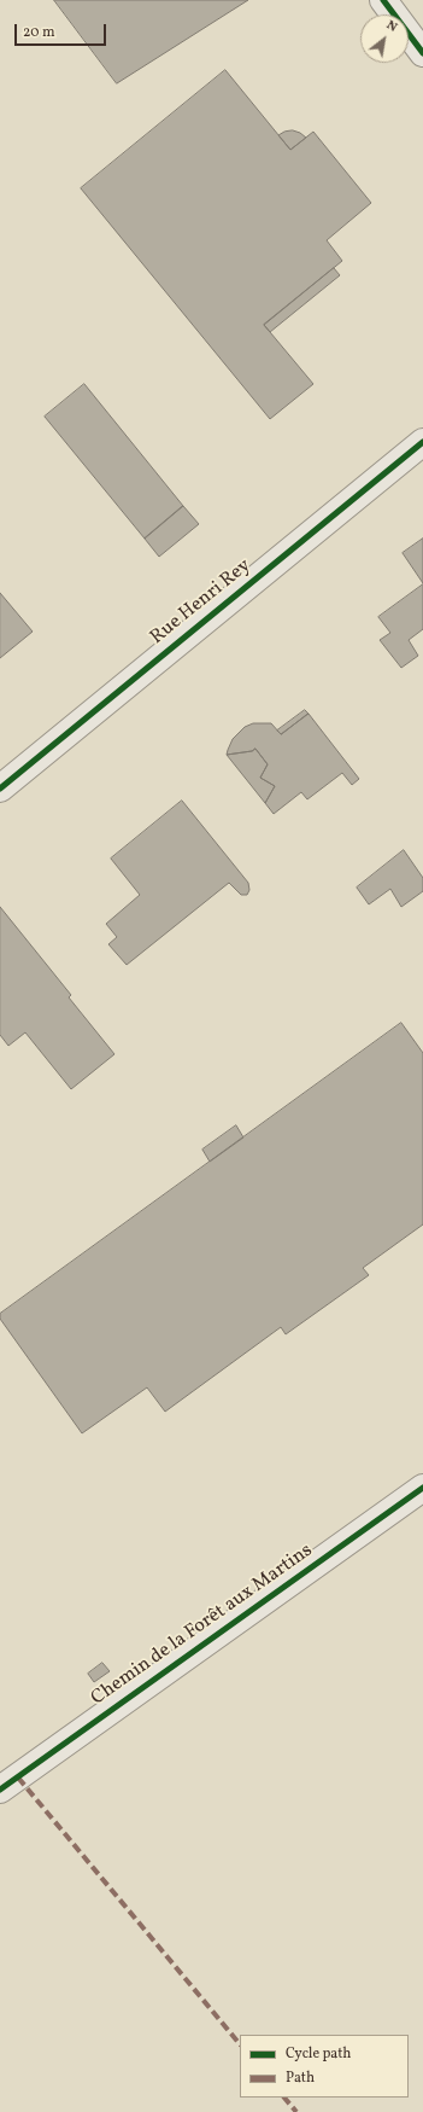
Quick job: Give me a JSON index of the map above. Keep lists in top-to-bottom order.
{
  "streets": {
    "street": ["Rue Henri Rey", "Chemin de la Forêt aux Martins"]
  },
  "legend": ["Cycle path", "Path"],
  "scale_bar": "20 m",
  "north": "top right"
}
